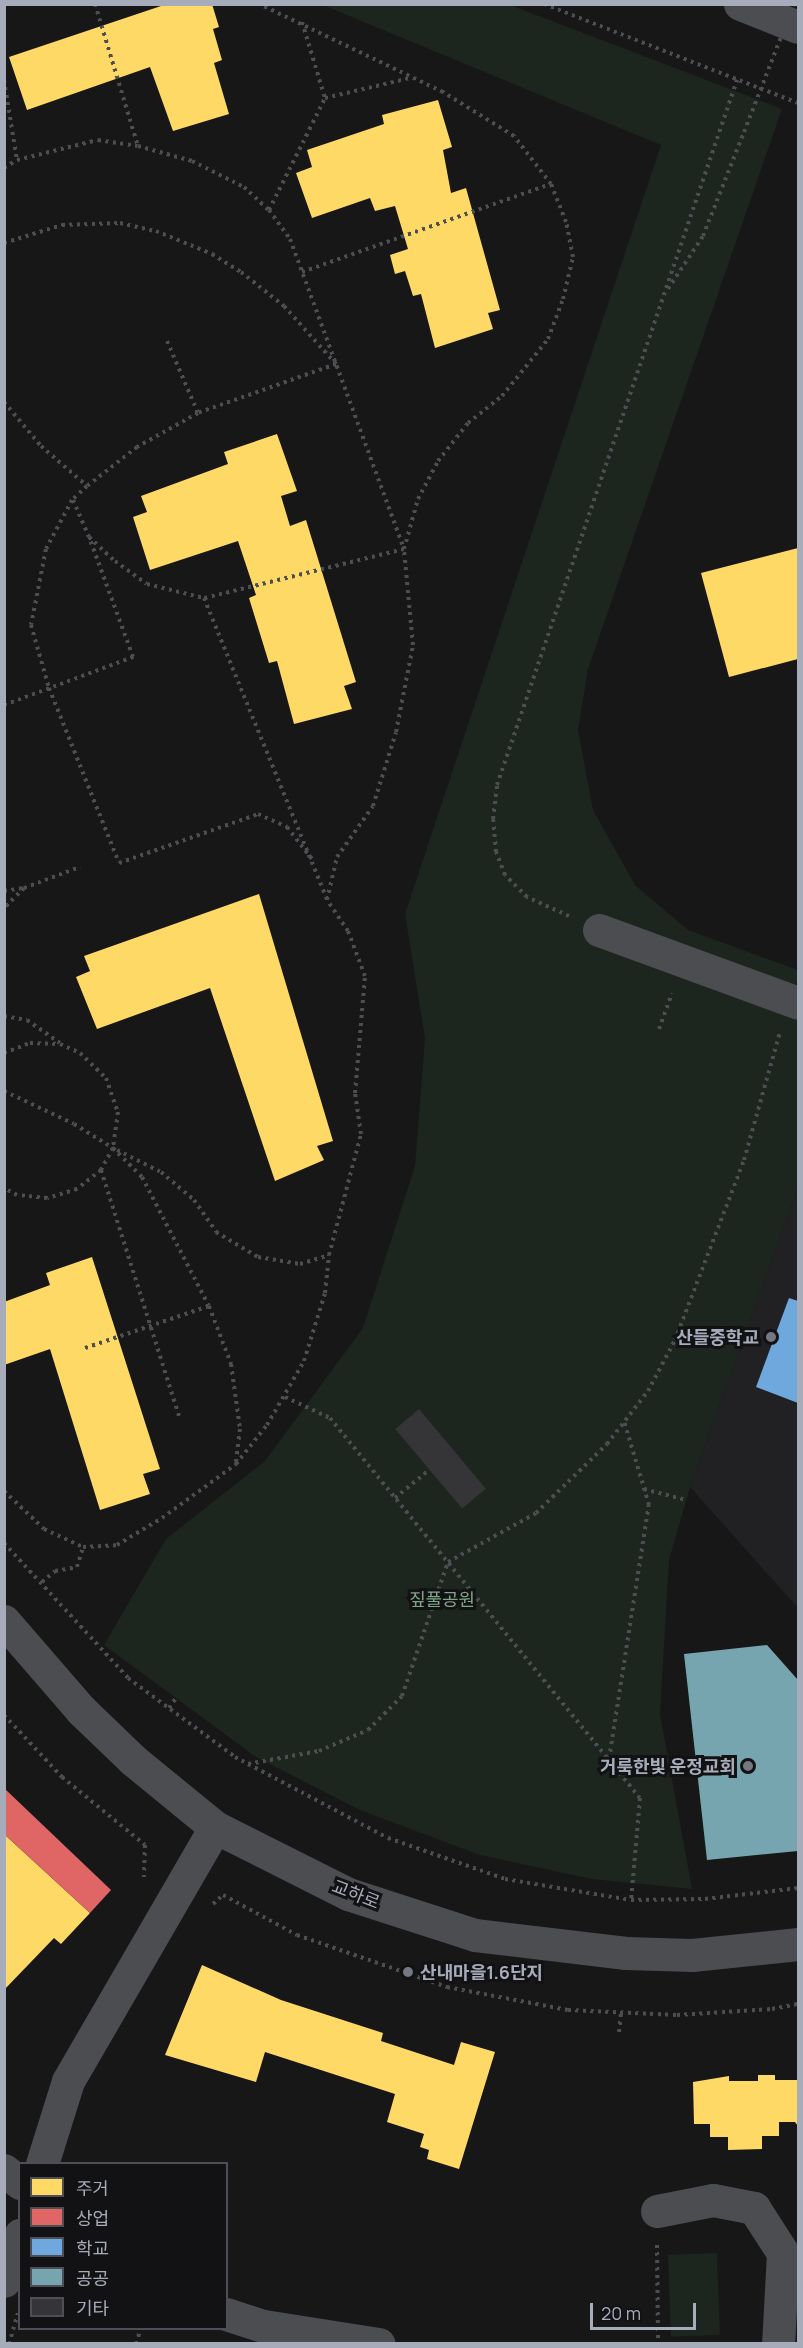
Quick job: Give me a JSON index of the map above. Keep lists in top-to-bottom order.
{
  "streets": {
    "street": ["교하로"]
  },
  "parks": ["짚풀공원"],
  "places": ["산들중학교", "거룩한빛 운정교회", "산내마을1.6단지"],
  "legend": [
    "주거",
    "상업",
    "학교",
    "공공",
    "기타"
  ],
  "scale_bar": "20 m"
}
